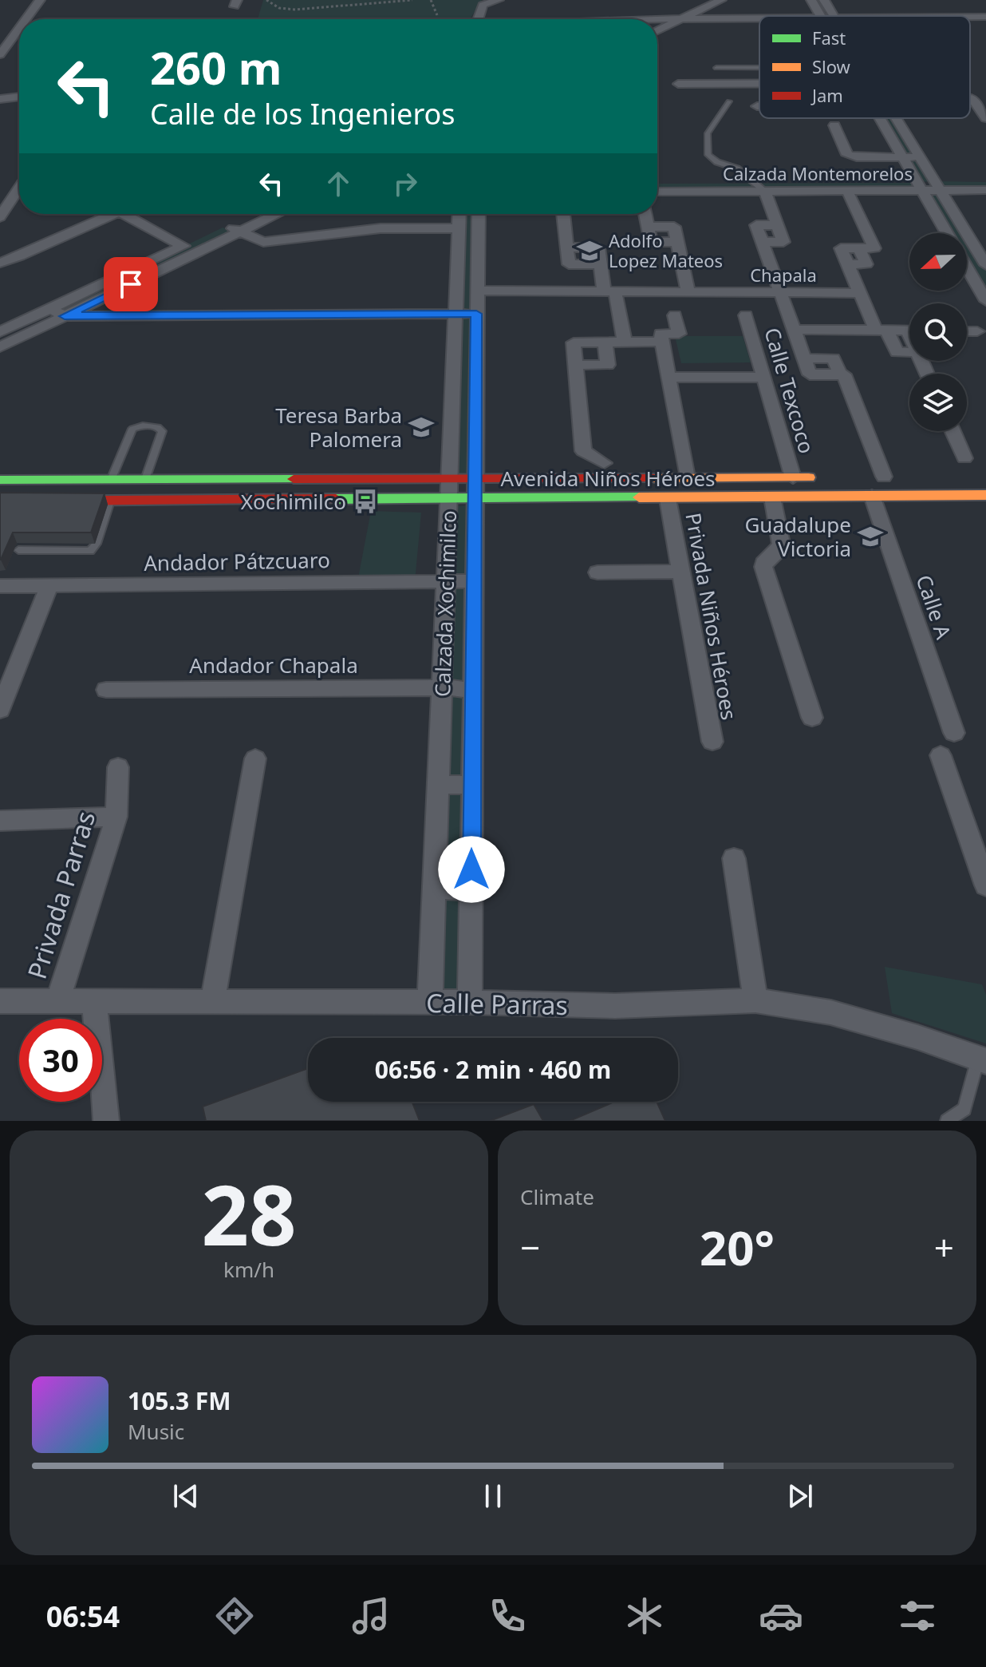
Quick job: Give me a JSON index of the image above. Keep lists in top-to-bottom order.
{
  "streets": {
    "main road": ["Avenida Niños Héroes"],
    "street": [
      "Calzada Montemorelos",
      "Chapala",
      "Calle Texcoco",
      "Andador Pátzcuaro",
      "Calzada Xochimilco",
      "Calle A",
      "Privada Niños Héroes",
      "Andador Chapala",
      "Privada Parras",
      "Calle Parras"
    ]
  },
  "crossings": [
    ["Chapala", "Calzada Xochimilco"],
    ["Calle Texcoco", "Avenida Niños Héroes"],
    ["Avenida Niños Héroes", "Calzada Xochimilco"],
    ["Avenida Niños Héroes", "Calle A"],
    ["Avenida Niños Héroes", "Privada Niños Héroes"],
    ["Andador Pátzcuaro", "Calzada Xochimilco"],
    ["Calzada Xochimilco", "Andador Chapala"],
    ["Calzada Xochimilco", "Calle Parras"],
    ["Privada Parras", "Calle Parras"]
  ],
  "places": {
    "school or university": ["Adolfo Lopez Mateos", "Teresa Barba Palomera", "Guadalupe Victoria"],
    "bus stop": ["Xochimilco"]
  },
  "legend": ["Fast", "Slow", "Jam"],
  "north": "left",
  "page": {
    "turn": ["260 m", "Calle de los Ingenieros"],
    "limit": "30",
    "trip": "06:56 · 2 min · 460 m",
    "tile": [
      ["28", "km/h"],
      "Climate"
    ],
    "heat": ["−", "20°", "+"],
    "song": ["105.3 FM", "Music"],
    "tabs": "06:54"
  }
}
